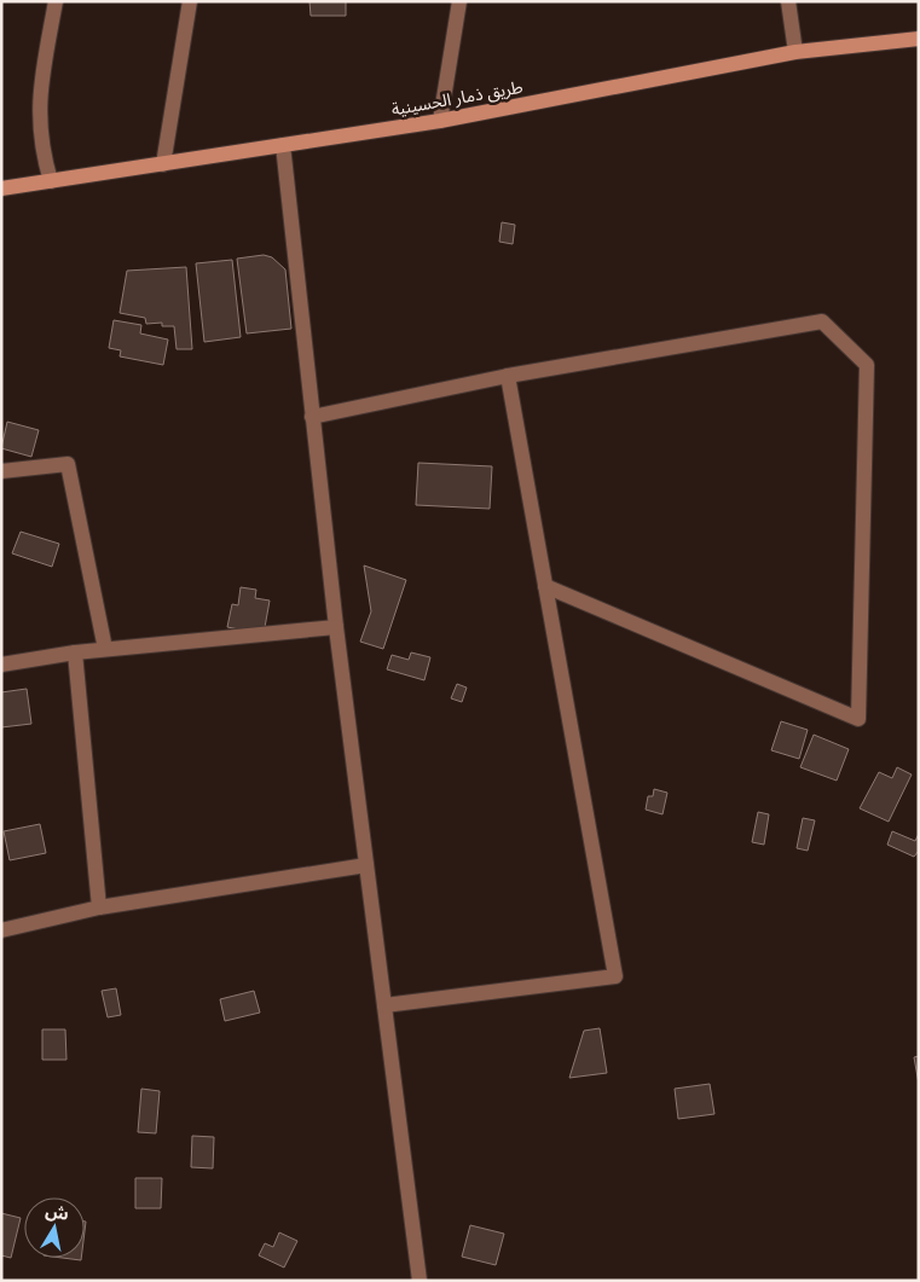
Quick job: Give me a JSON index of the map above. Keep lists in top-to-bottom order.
{
  "streets": {
    "main road": ["طريق ذمار الحسينية"]
  },
  "north": "top"
}
